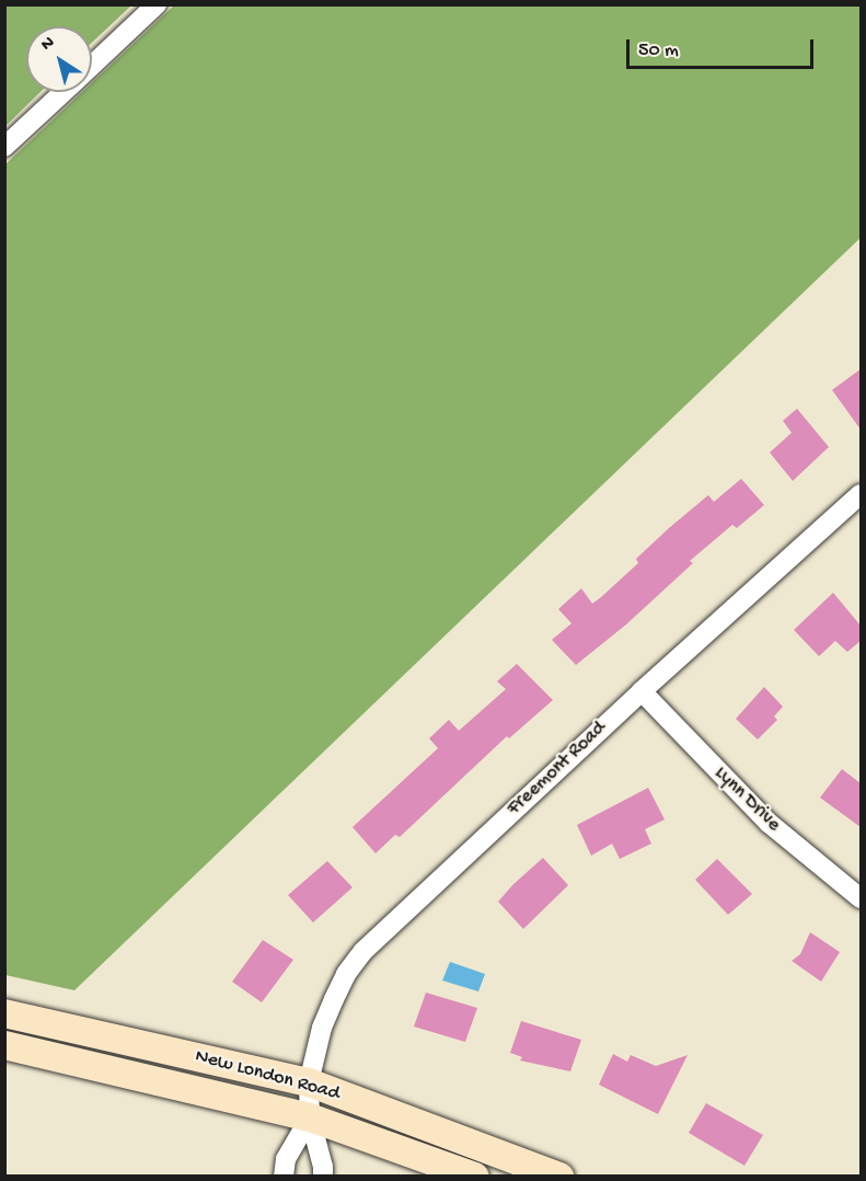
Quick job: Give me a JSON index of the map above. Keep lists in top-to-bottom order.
{
  "streets": {
    "main road": ["New London Road"],
    "street": ["Freemont Road", "Lynn Drive"]
  },
  "crossings": [
    ["Freemont Road", "Lynn Drive"],
    ["Freemont Road", "New London Road"]
  ],
  "scale_bar": "50 m",
  "north": "top left"
}
